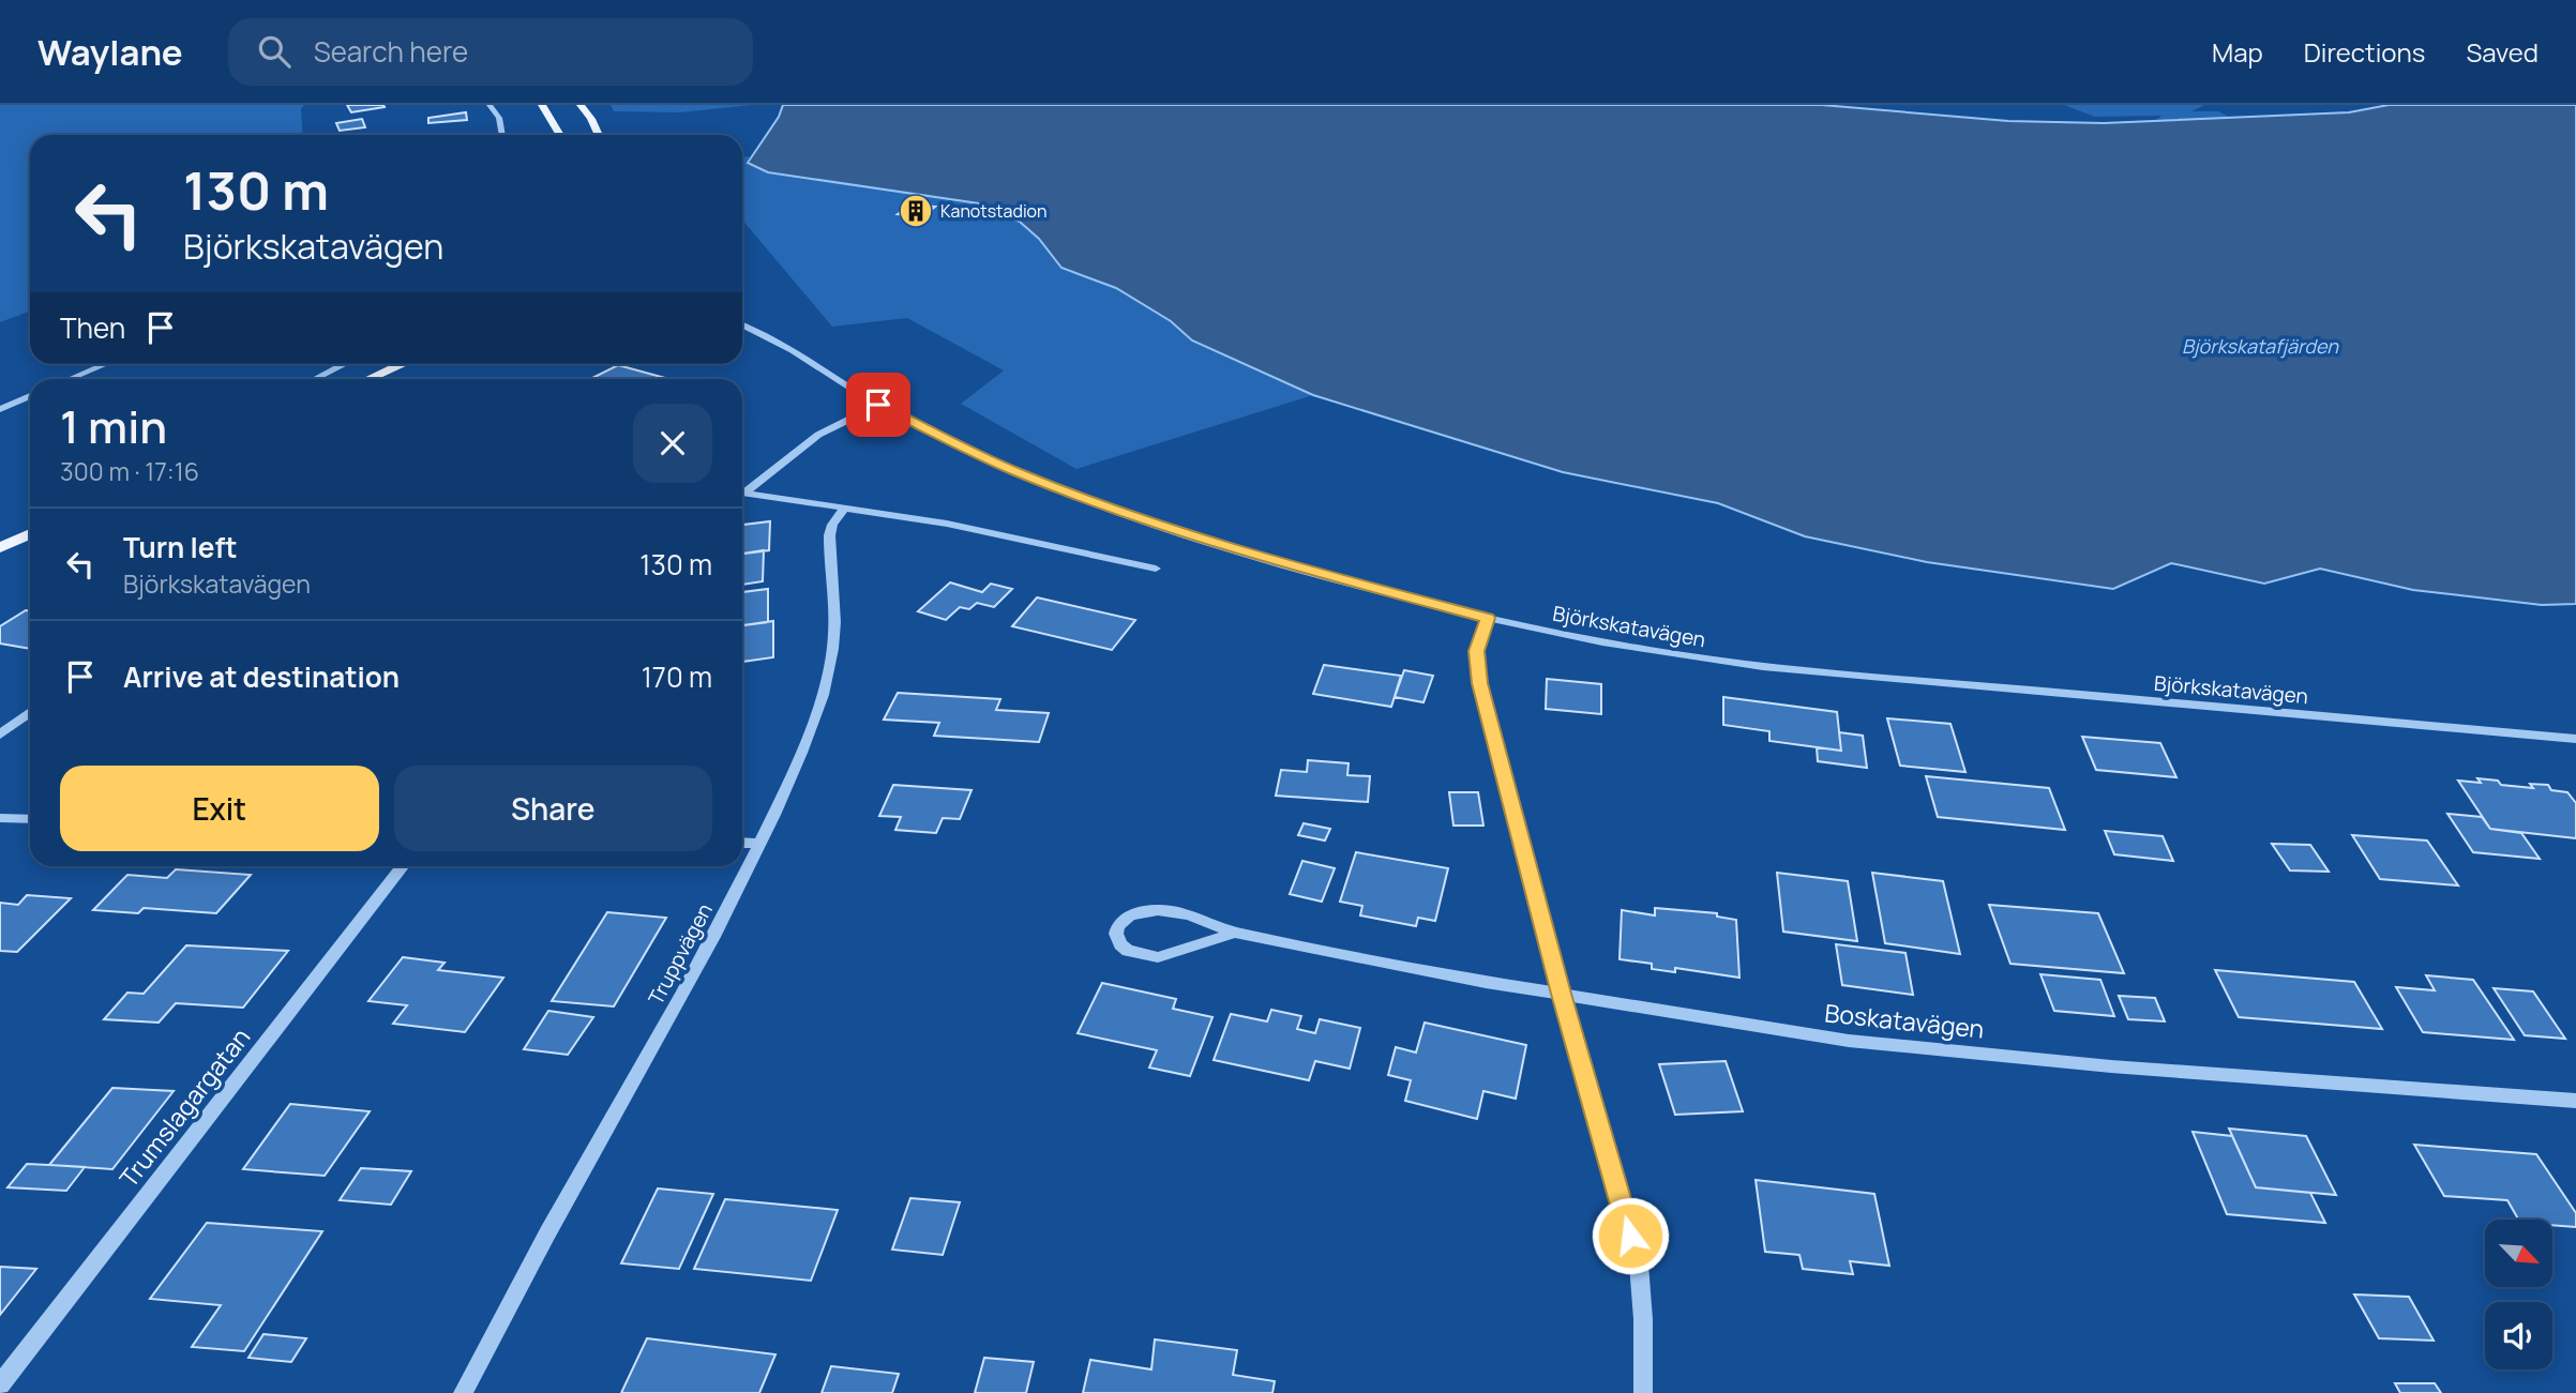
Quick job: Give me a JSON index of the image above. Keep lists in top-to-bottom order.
{
  "streets": {
    "street": [
      "Björkskatavägen",
      "Truppvägen",
      "Boskatavägen",
      "Trumslagargatan"
    ]
  },
  "water": ["Björkskatafjärden"],
  "places": {
    "building": ["Kanotstadion"]
  },
  "north": "bottom right",
  "page": {
    "header": "Waylane",
    "search": "Search here",
    "nav": ["Map", "Directions", "Saved"],
    "turn": ["130 m", "Björkskatavägen"],
    "then": "Then",
    "heading": ["1 min", "300 m · 17:16"],
    "list": [
      {
        "name": "Turn left",
        "note": "Björkskatavägen",
        "value": "130 m"
      },
      {
        "name": "Arrive at destination",
        "value": "170 m"
      }
    ],
    "buttons": ["Exit", "Share"]
  }
}
